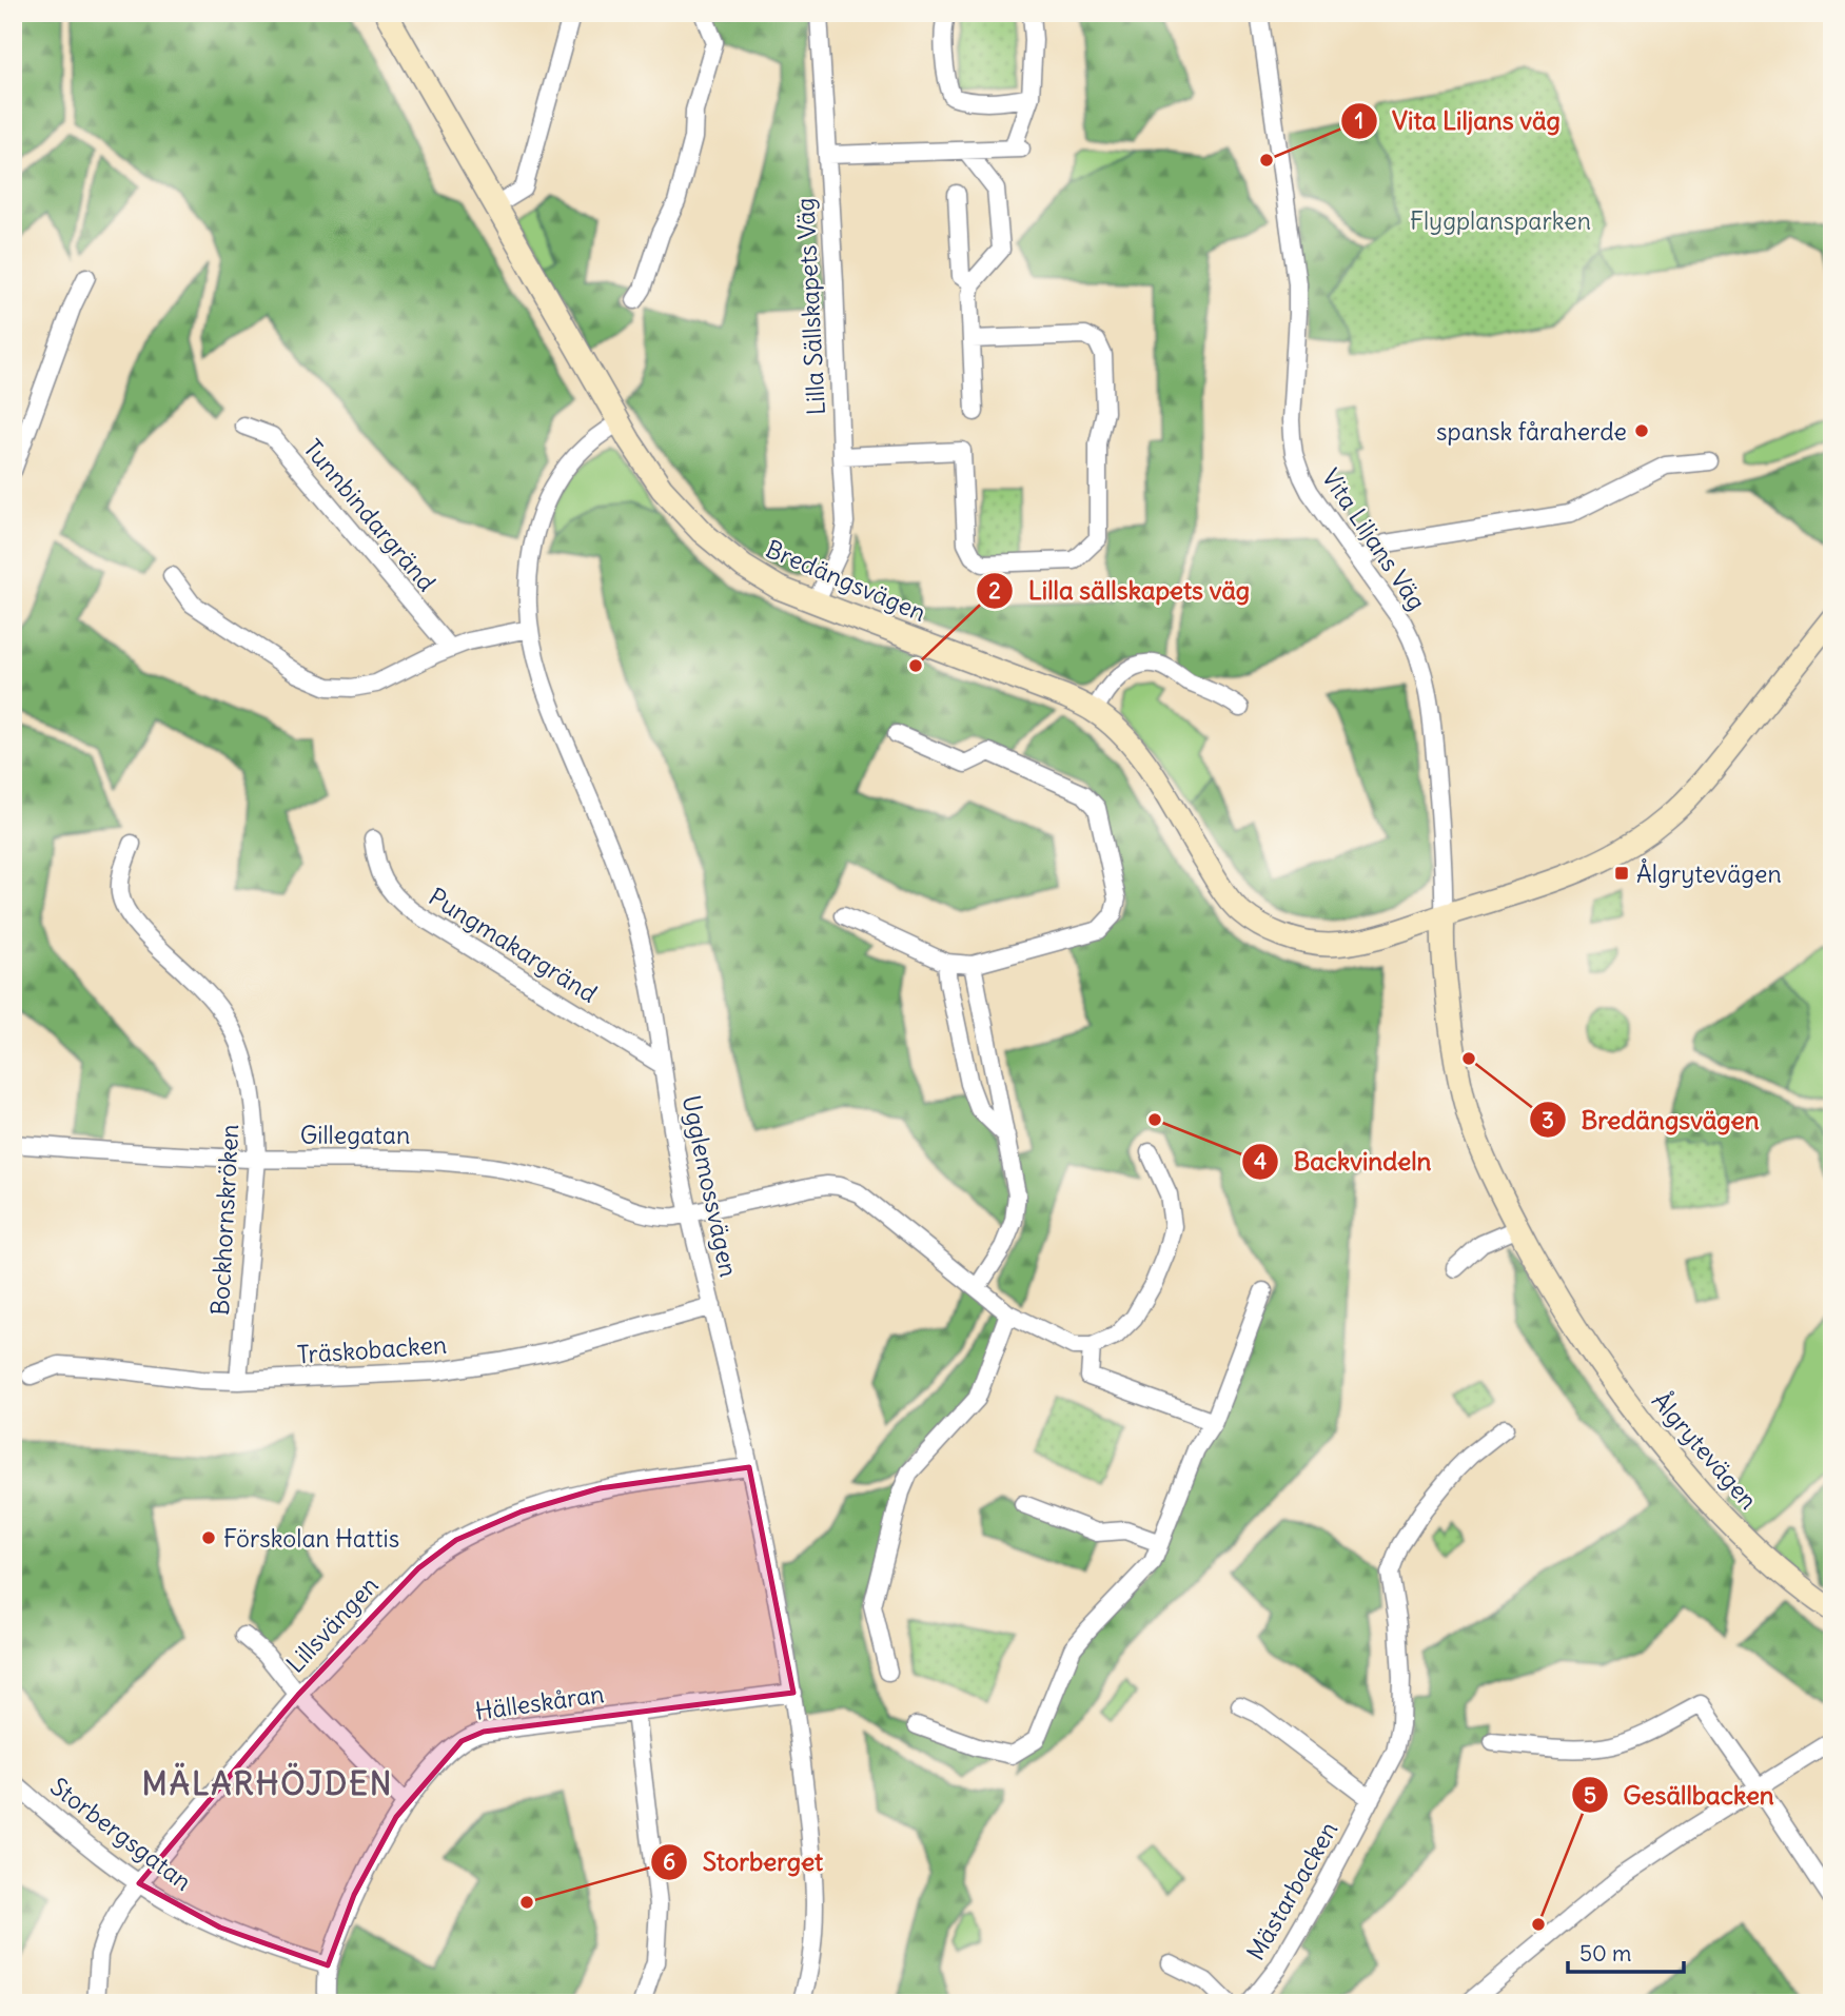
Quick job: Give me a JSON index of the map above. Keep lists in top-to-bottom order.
{
  "streets": {
    "street": [
      "Lilla Sällskapets Väg",
      "Tunnbindargränd",
      "Vita Liljans Väg",
      "Bredängsvägen",
      "Pungmakargränd",
      "Gillegatan",
      "Ugglemossvägen",
      "Bockhornskröken",
      "Träskobacken",
      "Ålgrytevägen",
      "Lillsvängen",
      "Hälleskåran",
      "Storbergsgatan",
      "Mästarbacken"
    ]
  },
  "crossings": [
    ["Lilla Sällskapets Väg", "Bredängsvägen"],
    ["Vita Liljans Väg", "Bredängsvägen"],
    ["Vita Liljans Väg", "Ålgrytevägen"],
    ["Bredängsvägen", "Ugglemossvägen"],
    ["Bredängsvägen", "Ålgrytevägen"],
    ["Pungmakargränd", "Ugglemossvägen"],
    ["Gillegatan", "Ugglemossvägen"],
    ["Gillegatan", "Bockhornskröken"],
    ["Ugglemossvägen", "Träskobacken"],
    ["Ugglemossvägen", "Lillsvängen"],
    ["Ugglemossvägen", "Hälleskåran"],
    ["Bockhornskröken", "Träskobacken"],
    ["Lillsvängen", "Storbergsgatan"],
    ["Hälleskåran", "Storbergsgatan"]
  ],
  "districts": ["MÄLARHÖJDEN"],
  "parks": ["Flygplansparken"],
  "places": {
    "other": [
      "Vita Liljans väg",
      "spansk fåraherde",
      "Lilla sällskapets väg",
      "Bredängsvägen",
      "Backvindeln",
      "Förskolan Hattis",
      "Storberget",
      "Gesällbacken"
    ],
    "transit": ["Ålgrytevägen"]
  },
  "scale_bar": "50 m"
}
